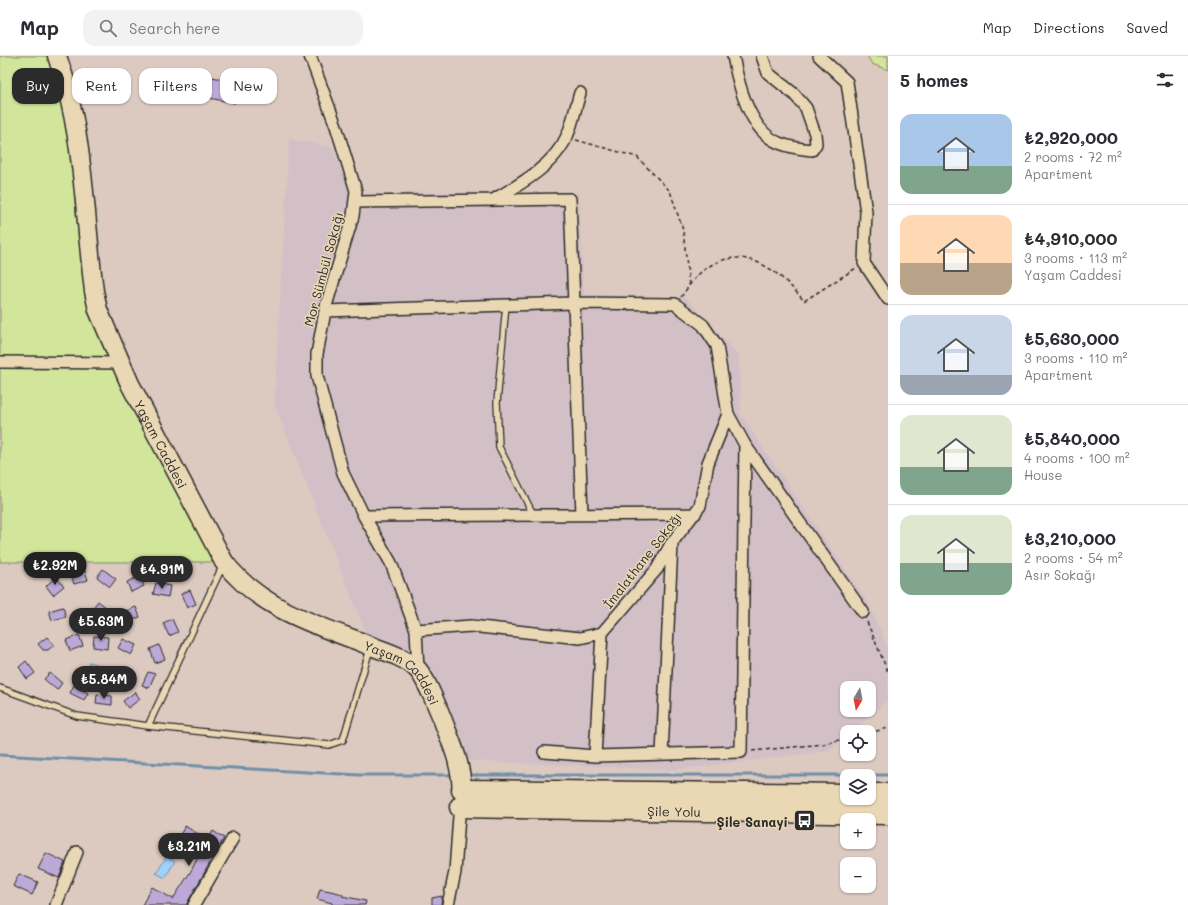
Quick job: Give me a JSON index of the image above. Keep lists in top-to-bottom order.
{
  "streets": {
    "highway": ["Şile Yolu"],
    "main road": ["Yaşam Caddesi"],
    "street": ["Mor Sümbül Sokağı", "İmalathane Sokağı"]
  },
  "crossings": [
    ["Mor Sümbül Sokağı", "Yaşam Caddesi"],
    ["Yaşam Caddesi", "Şile Yolu"]
  ],
  "places": {
    "bus stop": ["Şile Sanayi"]
  },
  "north": "bottom",
  "page": {
    "header": "Map",
    "search": "Search here",
    "nav": ["Map", "Directions", "Saved"],
    "heading": "5 homes",
    "chip": [
      "Buy",
      "Rent",
      "Filters",
      "New"
    ],
    "list": [
      {
        "name": "₺2,920,000",
        "note": "2 rooms · 72 m² · Apartment"
      },
      {
        "name": "₺4,910,000",
        "note": "3 rooms · 113 m² · Yaşam Caddesi"
      },
      {
        "name": "₺5,630,000",
        "note": "3 rooms · 110 m² · Apartment"
      },
      {
        "name": "₺5,840,000",
        "note": "4 rooms · 100 m² · House"
      },
      {
        "name": "₺3,210,000",
        "note": "2 rooms · 54 m² · Asır Sokağı"
      }
    ],
    "price": [
      "₺2.92M",
      "₺4.91M",
      "₺5.63M",
      "₺5.84M",
      "₺3.21M"
    ],
    "map_buttons": ["+", "−"]
  }
}
